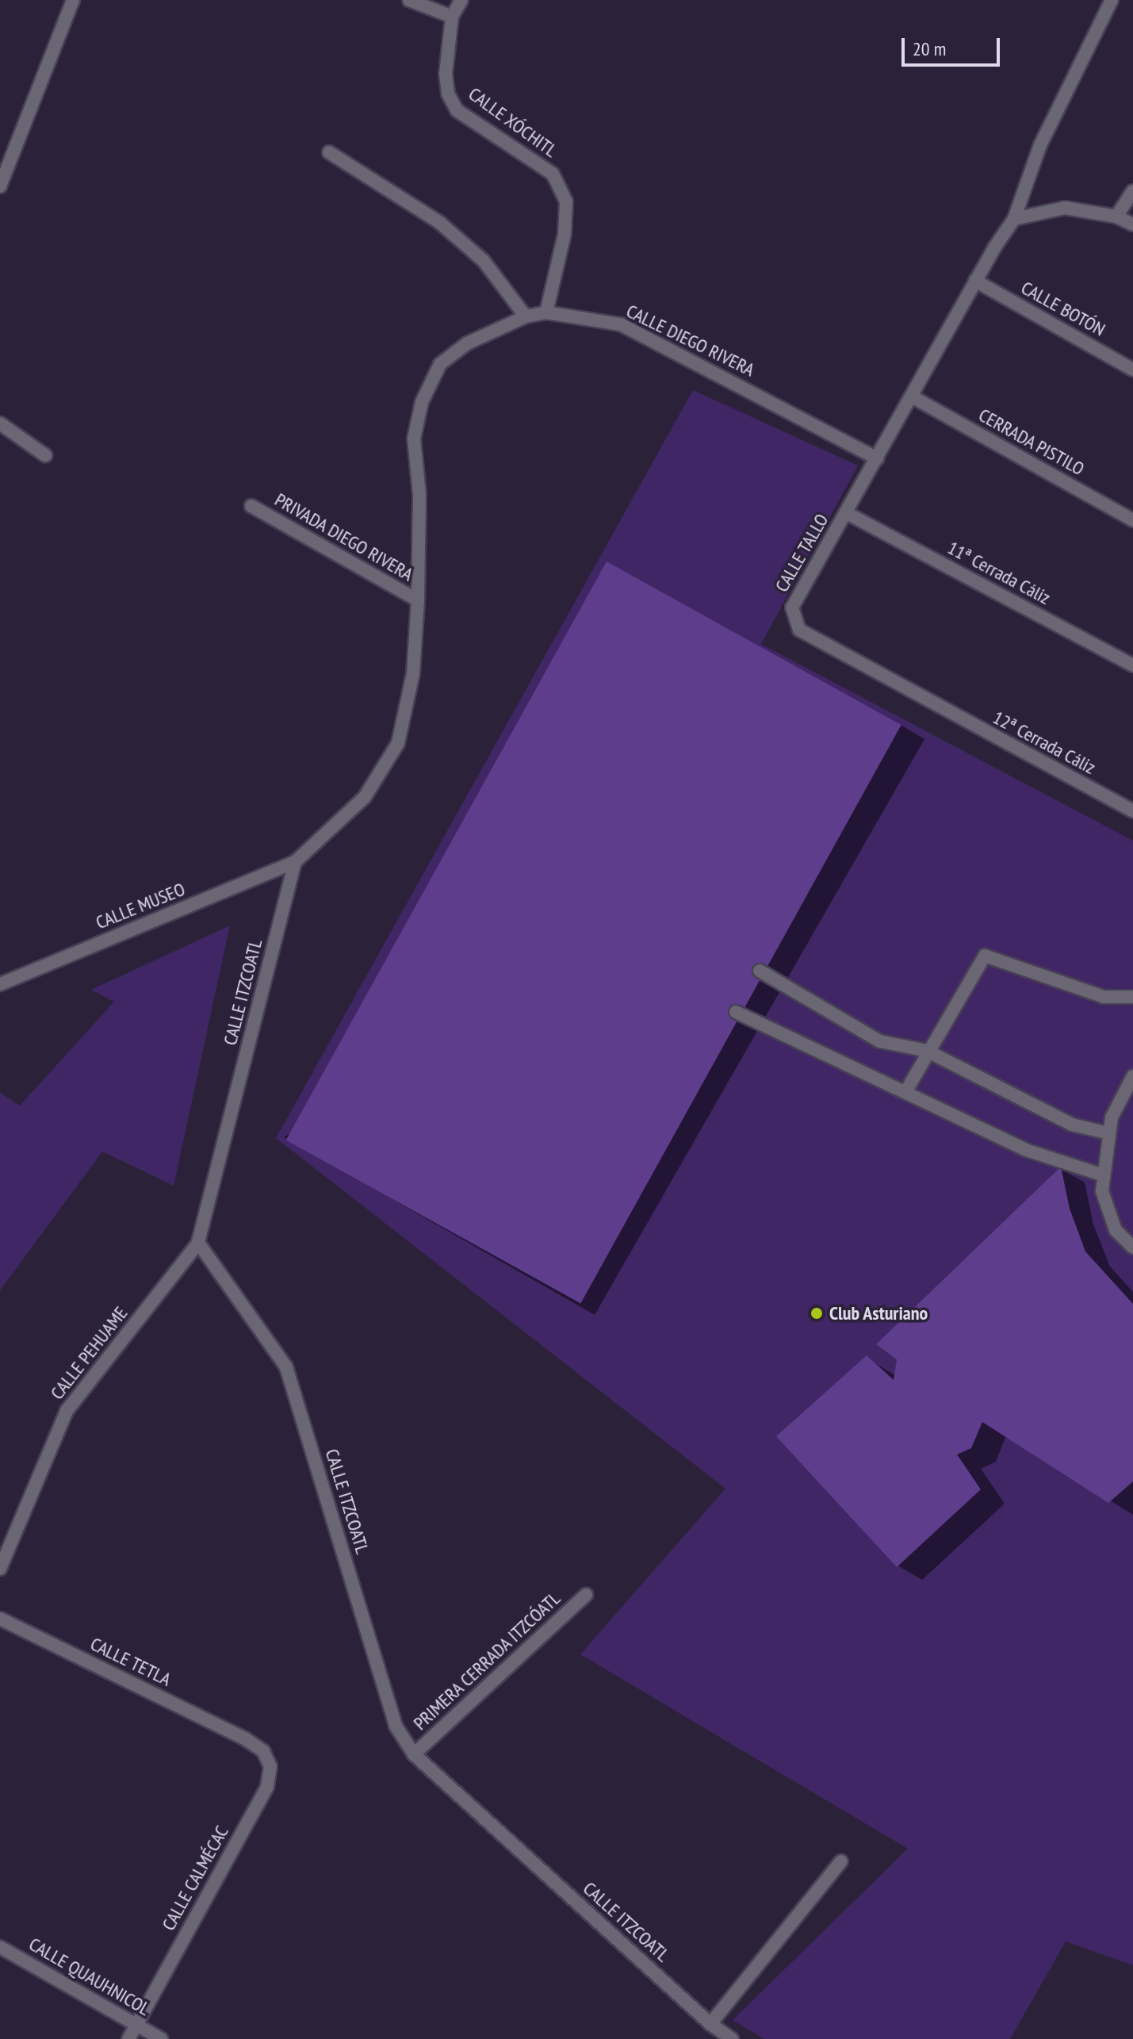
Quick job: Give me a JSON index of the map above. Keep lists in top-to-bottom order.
{
  "streets": {
    "street": [
      "CALLE XÓCHITL",
      "CALLE BOTÓN",
      "CALLE DIEGO RIVERA",
      "CERRADA PISTILO",
      "PRIVADA DIEGO RIVERA",
      "CALLE TALLO",
      "11ª Cerrada Cáliz",
      "12ª Cerrada Cáliz",
      "CALLE MUSEO",
      "CALLE ITZCOATL",
      "CALLE PEHUAME",
      "PRIMERA CERRADA ITZCÓATL",
      "CALLE TETLA",
      "CALLE CALMÉCAC",
      "CALLE QUAUHNICOL"
    ]
  },
  "crossings": [
    ["CALLE XÓCHITL", "CALLE DIEGO RIVERA"],
    ["CALLE DIEGO RIVERA", "PRIVADA DIEGO RIVERA"],
    ["CALLE DIEGO RIVERA", "CALLE TALLO"],
    ["CALLE DIEGO RIVERA", "CALLE MUSEO"],
    ["CALLE DIEGO RIVERA", "CALLE ITZCOATL"],
    ["CALLE TALLO", "11ª Cerrada Cáliz"],
    ["CALLE TALLO", "12ª Cerrada Cáliz"],
    ["CALLE MUSEO", "CALLE ITZCOATL"],
    ["CALLE ITZCOATL", "CALLE PEHUAME"],
    ["CALLE ITZCOATL", "PRIMERA CERRADA ITZCÓATL"],
    ["CALLE TETLA", "CALLE CALMÉCAC"],
    ["CALLE CALMÉCAC", "CALLE QUAUHNICOL"]
  ],
  "places": ["Club Asturiano"],
  "scale_bar": "20 m"
}
